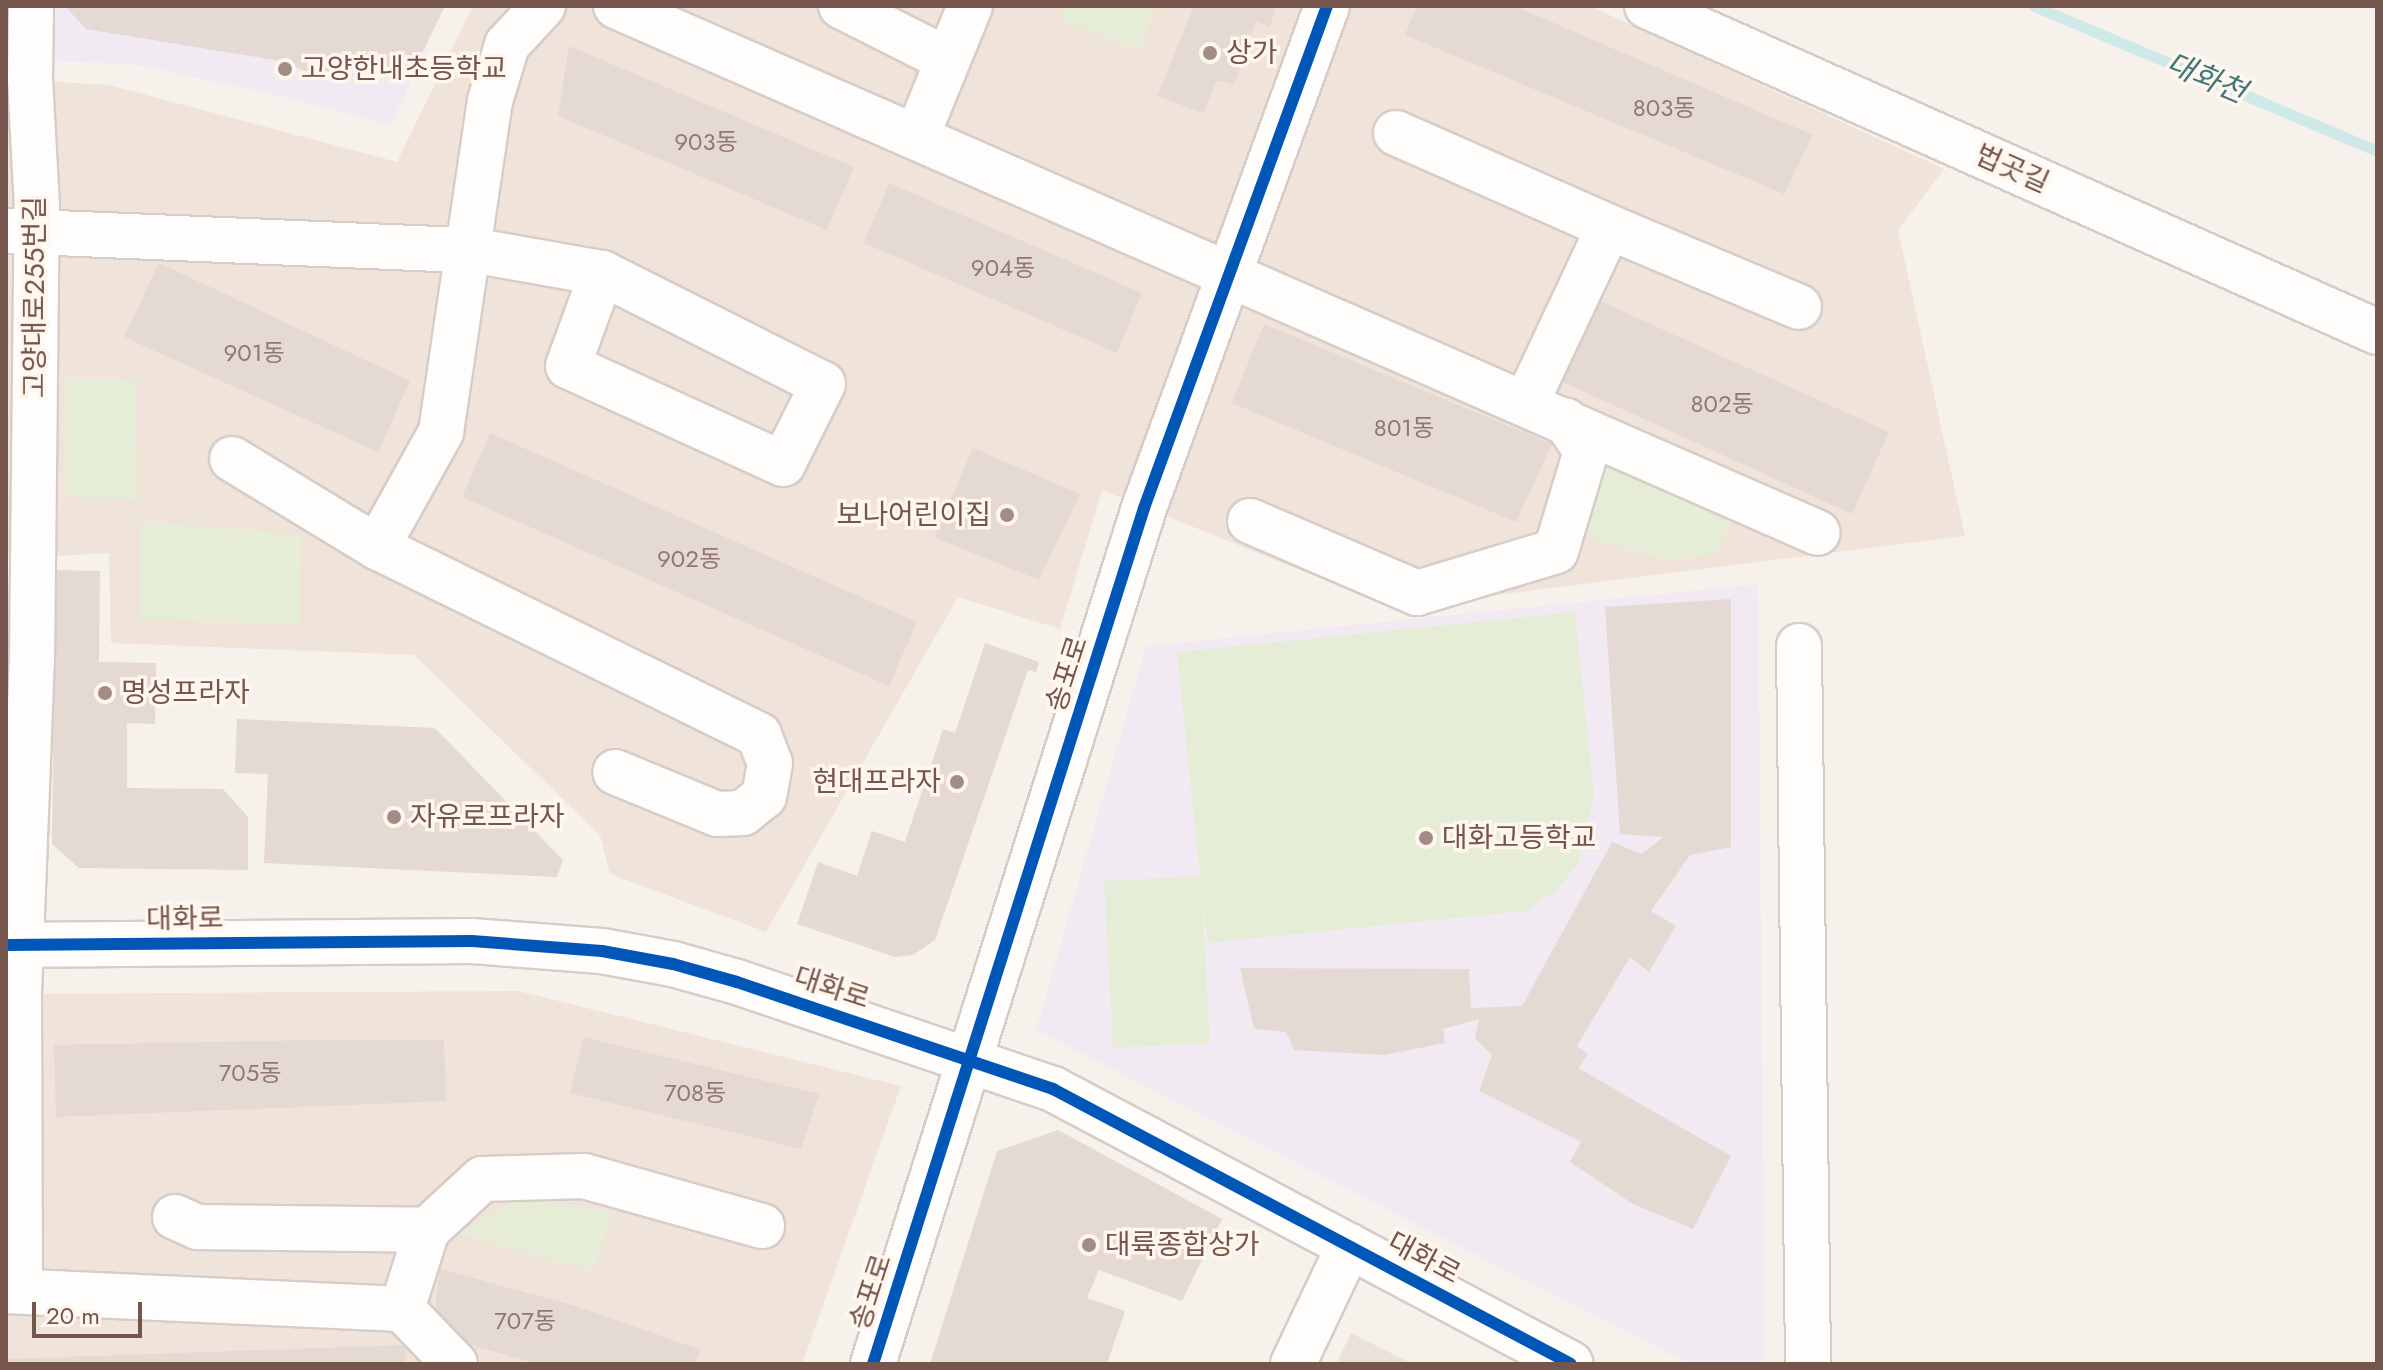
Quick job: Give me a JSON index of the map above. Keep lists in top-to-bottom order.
{
  "streets": {
    "street": [
      "법곳길",
      "고양대로255번길",
      "송포로",
      "대화로"
    ]
  },
  "crossings": [
    ["고양대로255번길", "대화로"],
    ["송포로", "대화로"]
  ],
  "water": ["대화천"],
  "places": [
    "상가",
    "고양한내초등학교",
    "보나어린이집",
    "명성프라자",
    "현대프라자",
    "자유로프라자",
    "대화고등학교",
    "대륙종합상가"
  ],
  "house_numbers": [
    "803동",
    "903동",
    "904동",
    "901동",
    "802동",
    "801동",
    "902동",
    "705동",
    "708동",
    "707동"
  ],
  "scale_bar": "20 m"
}
